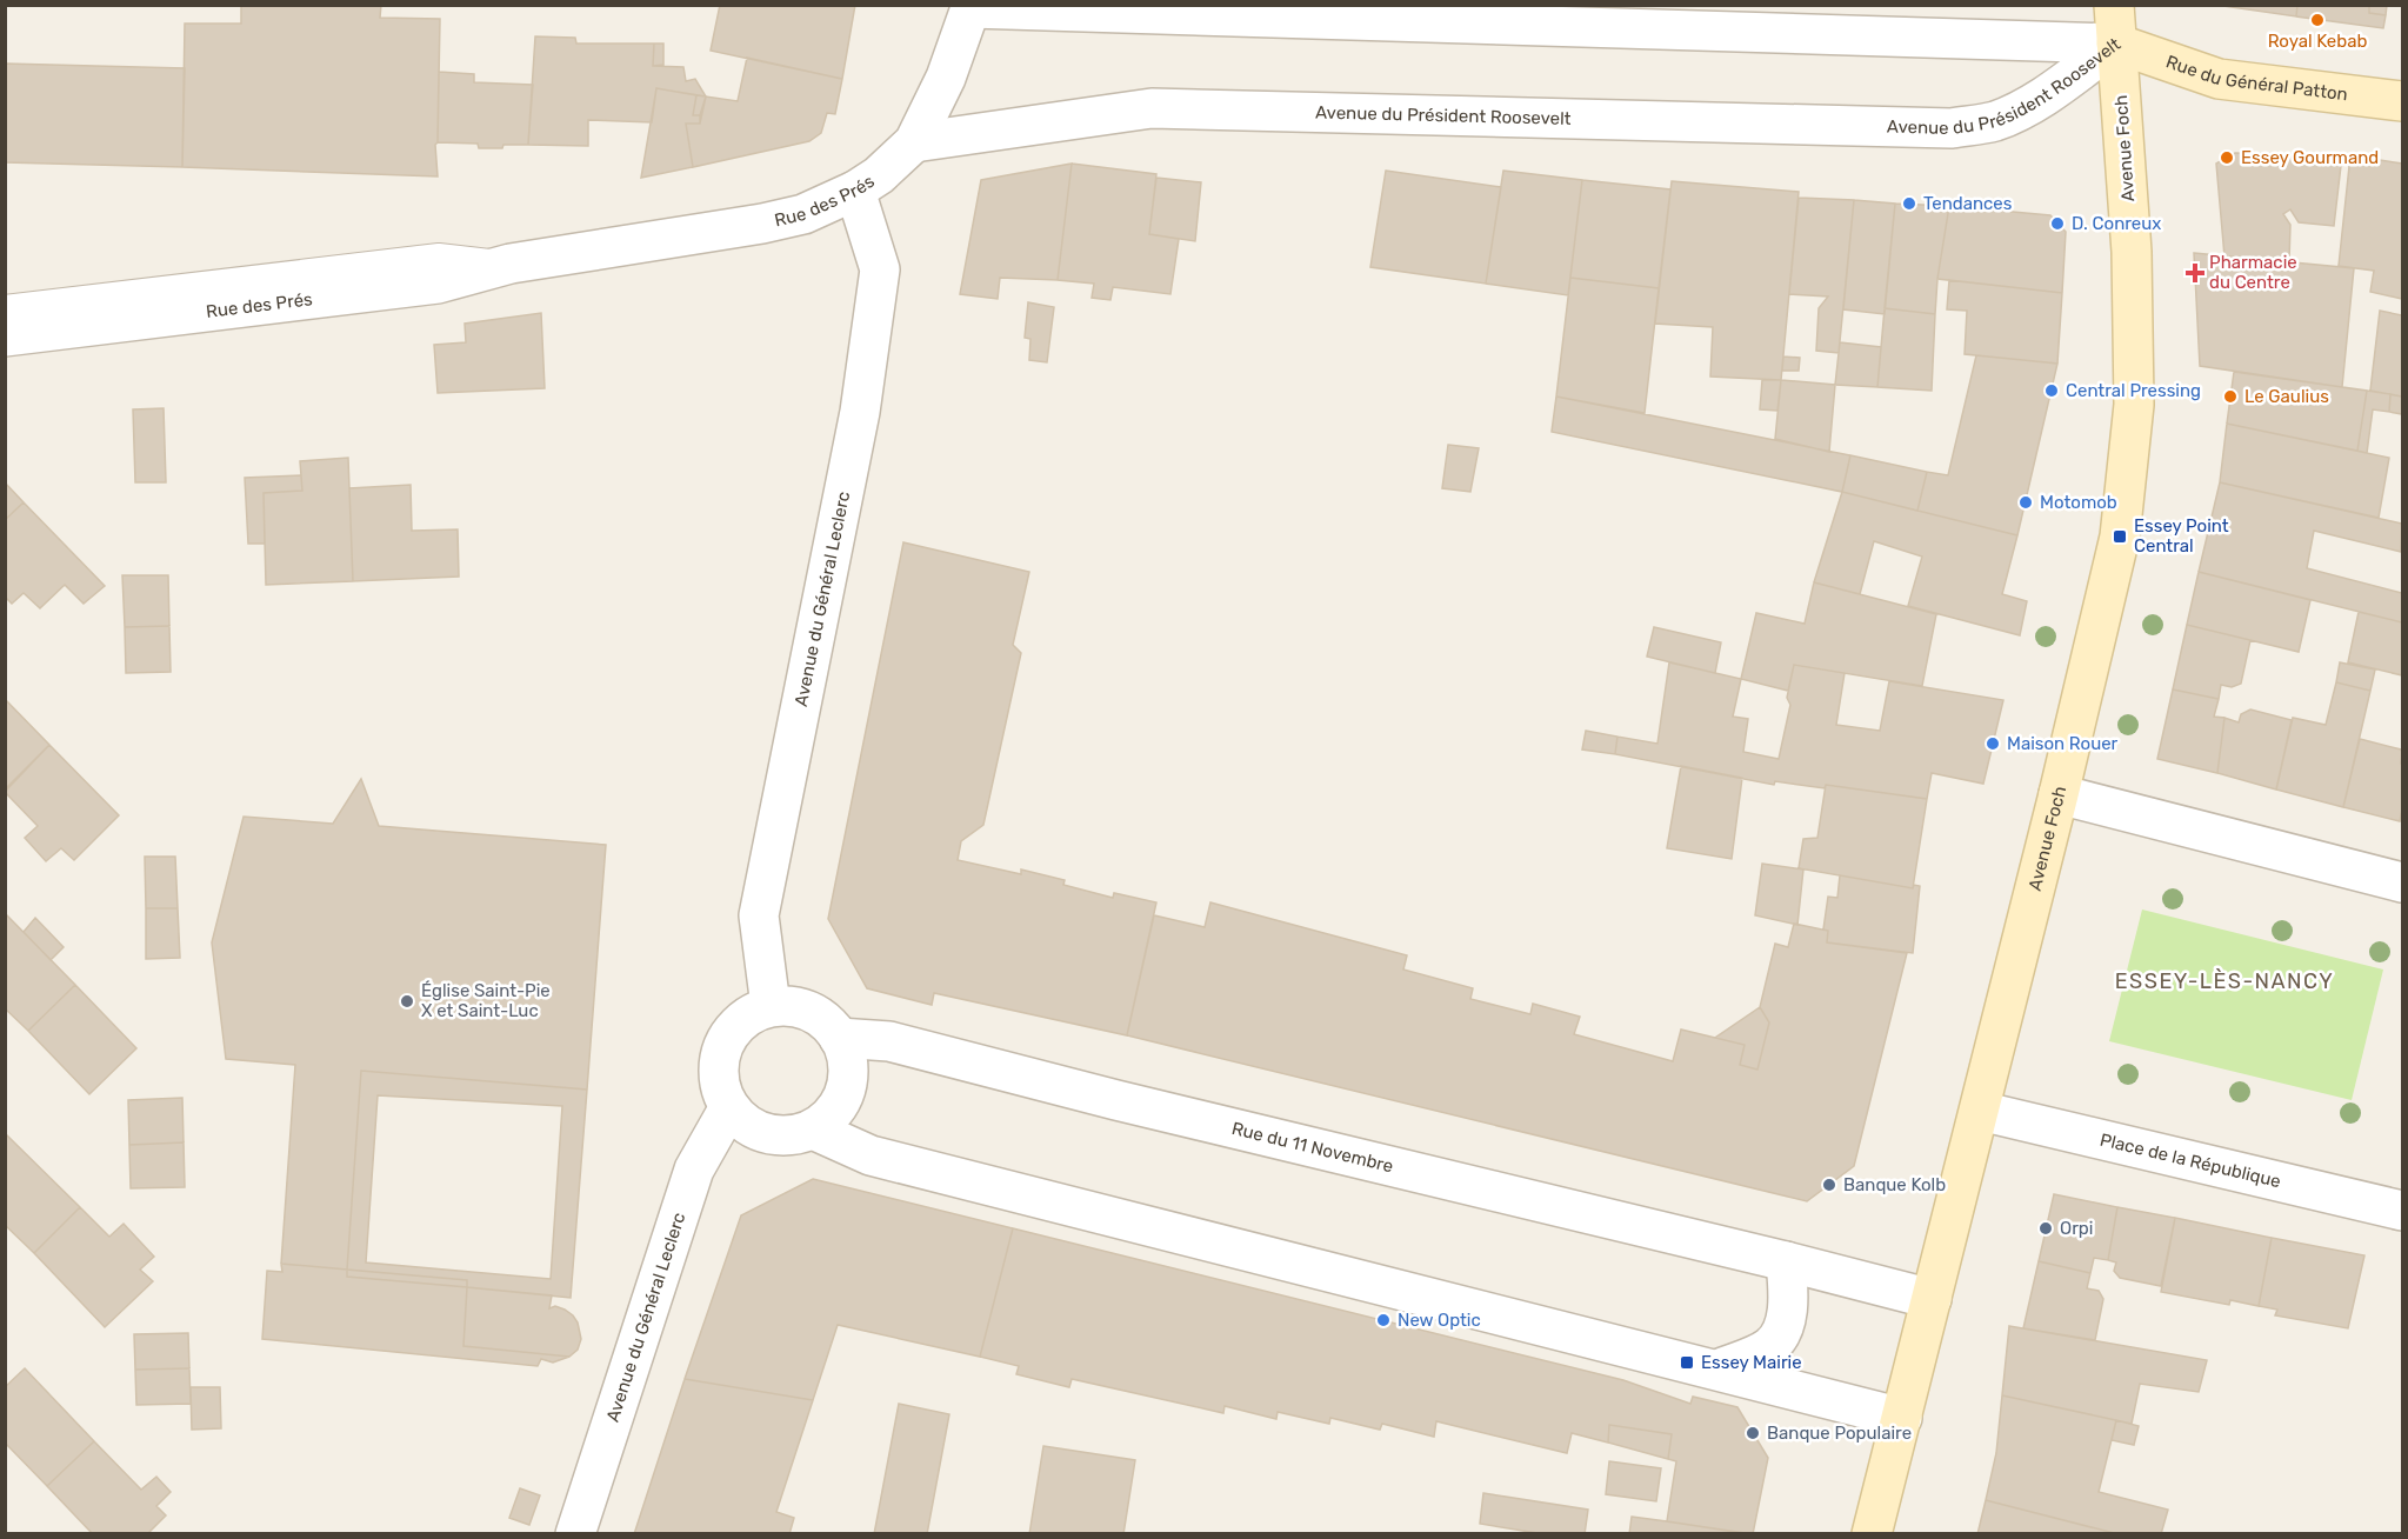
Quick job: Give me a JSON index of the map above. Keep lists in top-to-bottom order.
{
  "streets": {
    "street": [
      "Rue du Général Patton",
      "Avenue du Président Roosevelt",
      "Avenue Foch",
      "Rue des Prés",
      "Avenue du Général Leclerc",
      "Rue du 11 Novembre",
      "Place de la République"
    ]
  },
  "crossings": [
    ["Rue du Général Patton", "Avenue du Président Roosevelt"],
    ["Rue du Général Patton", "Avenue Foch"],
    ["Avenue du Président Roosevelt", "Avenue Foch"],
    ["Avenue du Président Roosevelt", "Rue des Prés"],
    ["Avenue Foch", "Rue du 11 Novembre"],
    ["Avenue Foch", "Place de la République"],
    ["Rue des Prés", "Avenue du Général Leclerc"],
    ["Avenue du Général Leclerc", "Rue du 11 Novembre"]
  ],
  "districts": ["ESSEY-LÈS-NANCY"],
  "places": {
    "other": [
      "Royal Kebab",
      "Essey Gourmand",
      "Tendances",
      "D. Conreux",
      "Central Pressing",
      "Le Gaulius",
      "Motomob",
      "Maison Rouer",
      "Église Saint-Pie X et Saint-Luc",
      "Banque Kolb",
      "Orpi",
      "New Optic",
      "Banque Populaire"
    ],
    "health": ["Pharmacie du Centre"],
    "transit": ["Essey Point Central", "Essey Mairie"]
  }
}
